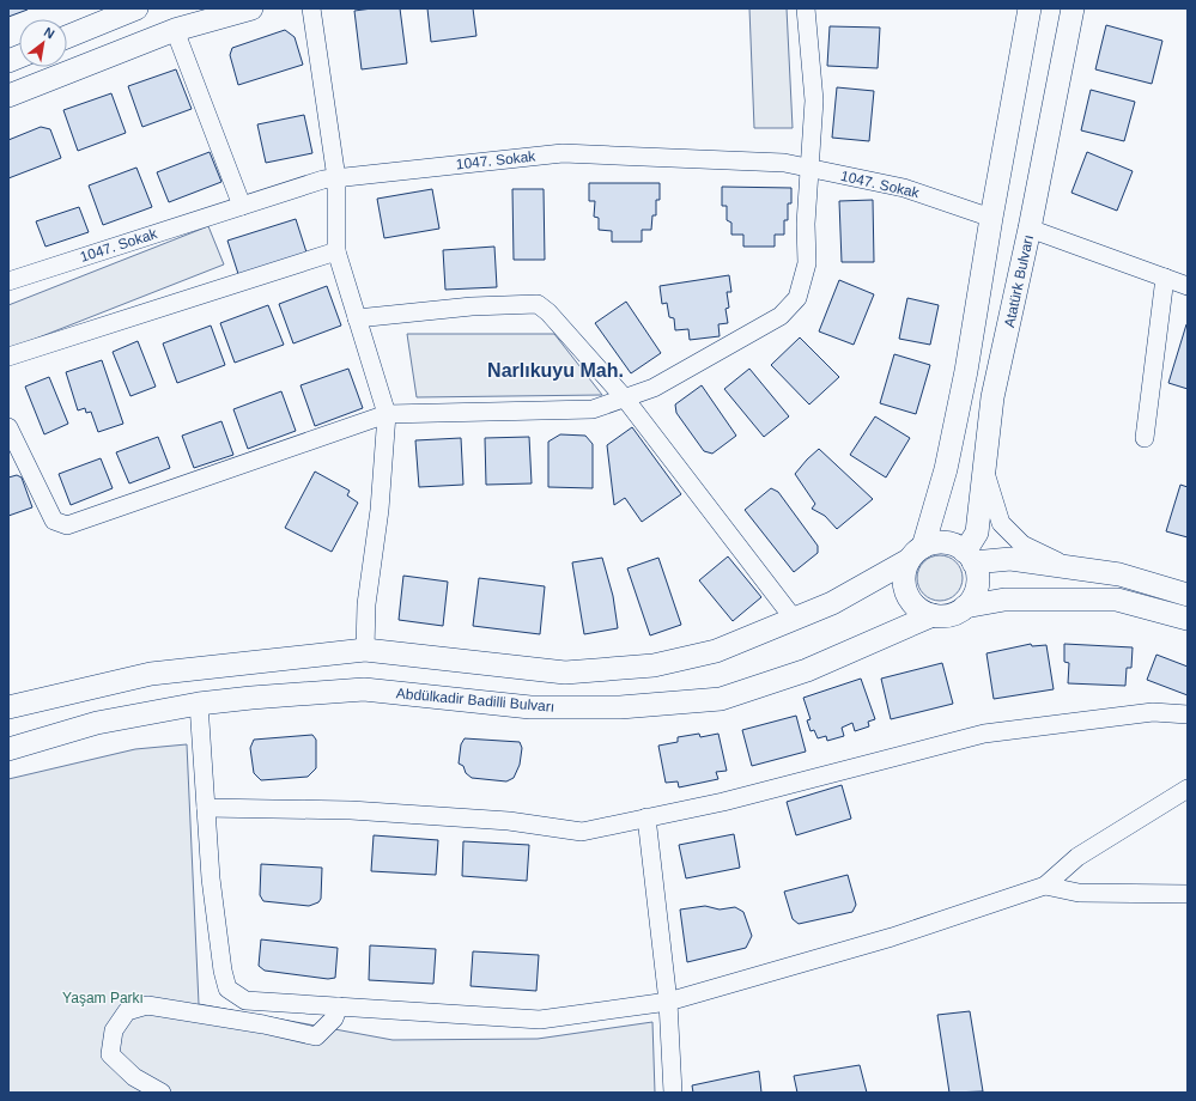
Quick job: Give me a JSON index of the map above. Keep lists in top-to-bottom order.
{
  "streets": {
    "main road": ["Atatürk Bulvarı", "Abdülkadir Badilli Bulvarı"],
    "street": ["1047. Sokak"]
  },
  "crossings": [
    ["Atatürk Bulvarı", "Abdülkadir Badilli Bulvarı"]
  ],
  "districts": ["Narlıkuyu Mah."],
  "parks": ["Yaşam Parkı"],
  "north": "top right"
}
